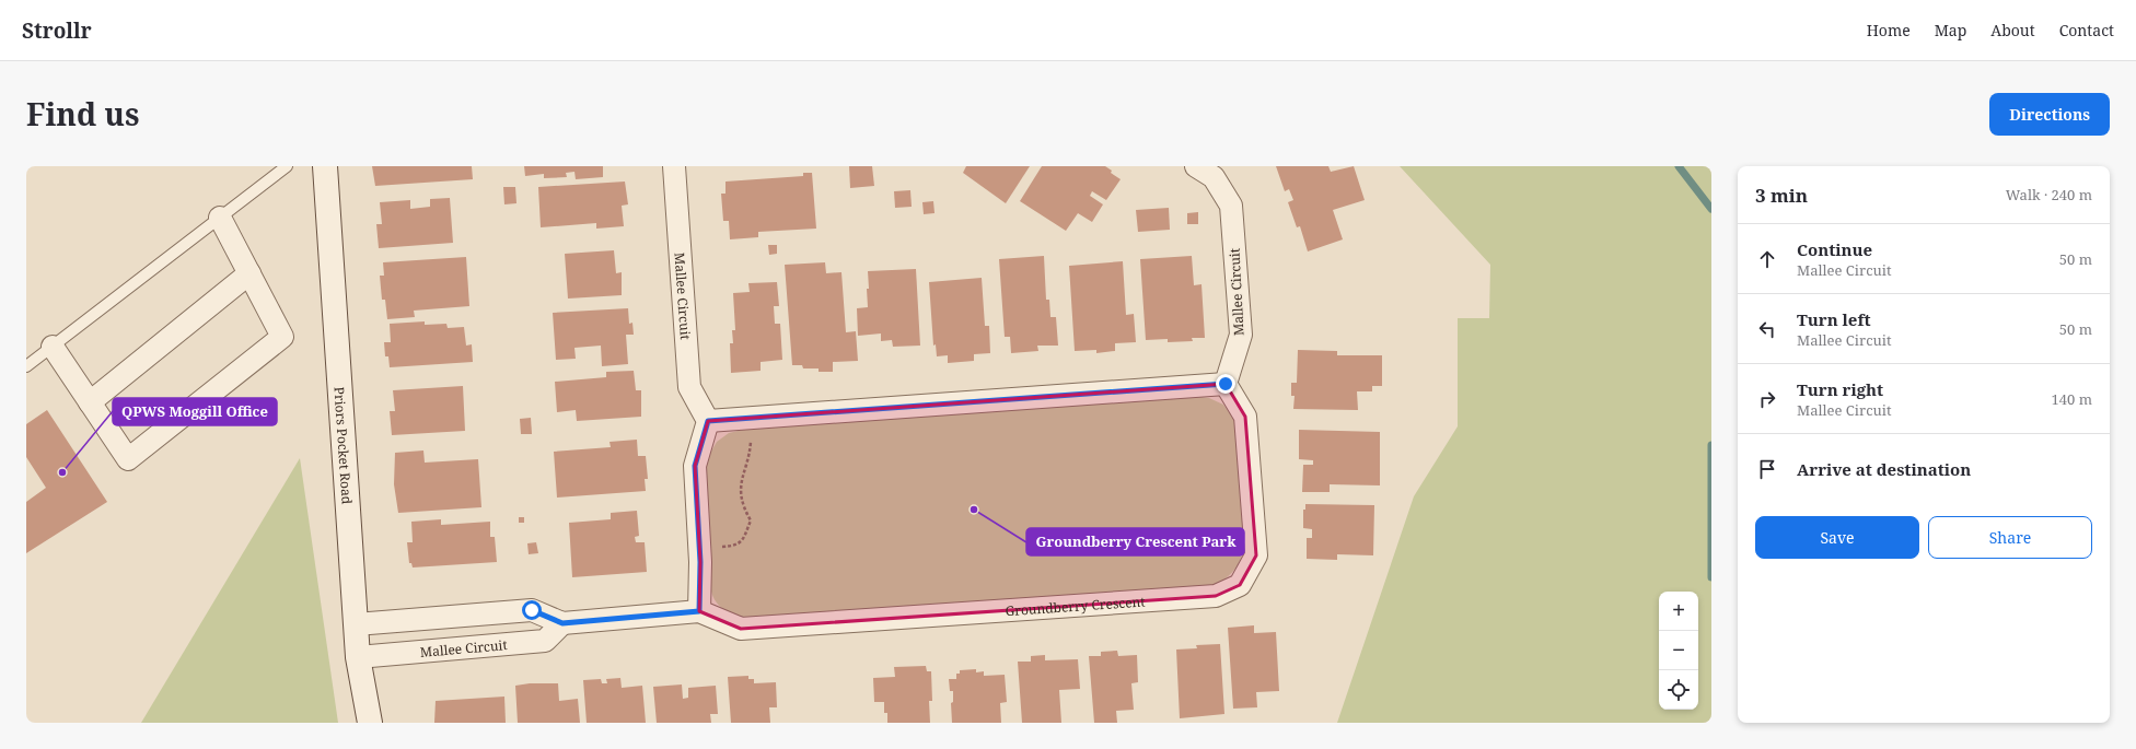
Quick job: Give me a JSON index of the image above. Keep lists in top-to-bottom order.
{
  "streets": {
    "street": ["Mallee Circuit", "Priors Pocket Road", "Groundberry Crescent"]
  },
  "crossings": [
    ["Mallee Circuit", "Priors Pocket Road"],
    ["Mallee Circuit", "Groundberry Crescent"]
  ],
  "places": ["QPWS Moggill Office", "Groundberry Crescent Park"],
  "page": {
    "header": "Strollr",
    "nav": [
      "Home",
      "Map",
      "About",
      "Contact"
    ],
    "title": "Find us",
    "buttons": [
      "Directions",
      ["Save", "Share"]
    ],
    "heading": ["3 min", "Walk · 240 m"],
    "list": [
      ["Continue", "Mallee Circuit", "50 m"],
      ["Turn left", "Mallee Circuit", "50 m"],
      ["Turn right", "Mallee Circuit", "140 m"],
      "Arrive at destination"
    ],
    "map_buttons": ["+", "−"]
  }
}
